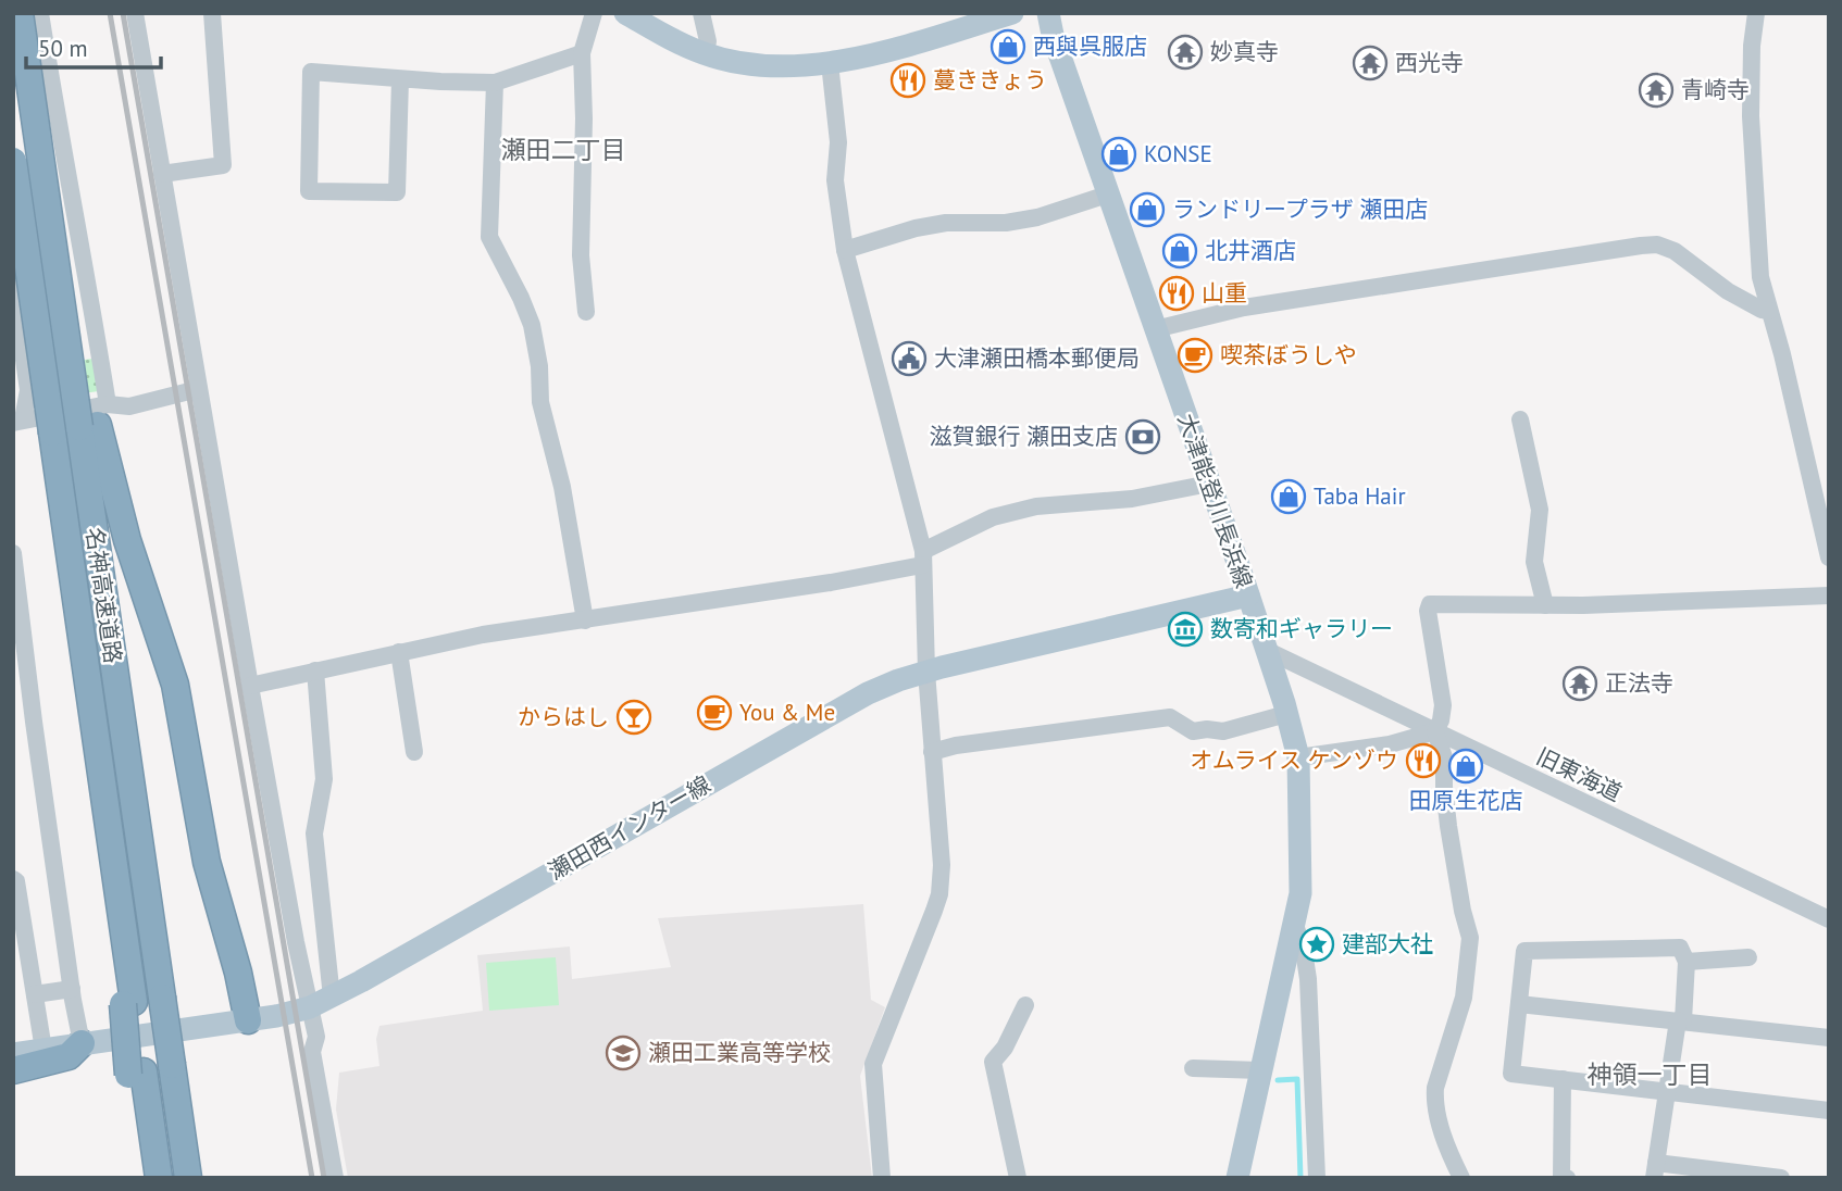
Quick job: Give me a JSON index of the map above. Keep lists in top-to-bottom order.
{
  "streets": {
    "highway": ["名神高速道路"],
    "main road": ["大津能登川長浜線", "瀬田西インター線"],
    "street": ["旧東海道"]
  },
  "crossings": [
    ["大津能登川長浜線", "旧東海道"],
    ["大津能登川長浜線", "瀬田西インター線"]
  ],
  "districts": ["瀬田二丁目", "神領一丁目"],
  "places": {
    "shop": [
      "西與呉服店",
      "KONSE",
      "ランドリープラザ 瀬田店",
      "北井酒店",
      "Taba Hair",
      "田原生花店"
    ],
    "temple": [
      "妙真寺",
      "西光寺",
      "青崎寺",
      "正法寺"
    ],
    "restaurant": ["蔓ききょう", "山重", "オムライス ケンゾウ"],
    "cafe": ["喫茶ぼうしや", "You & Me"],
    "public building": ["大津瀬田橋本郵便局"],
    "bank": ["滋賀銀行 瀬田支店"],
    "museum": ["数寄和ギャラリー"],
    "bar": ["からはし"],
    "place": ["建部大社"],
    "school or university": ["瀬田工業高等学校"]
  },
  "scale_bar": "50 m"
}
